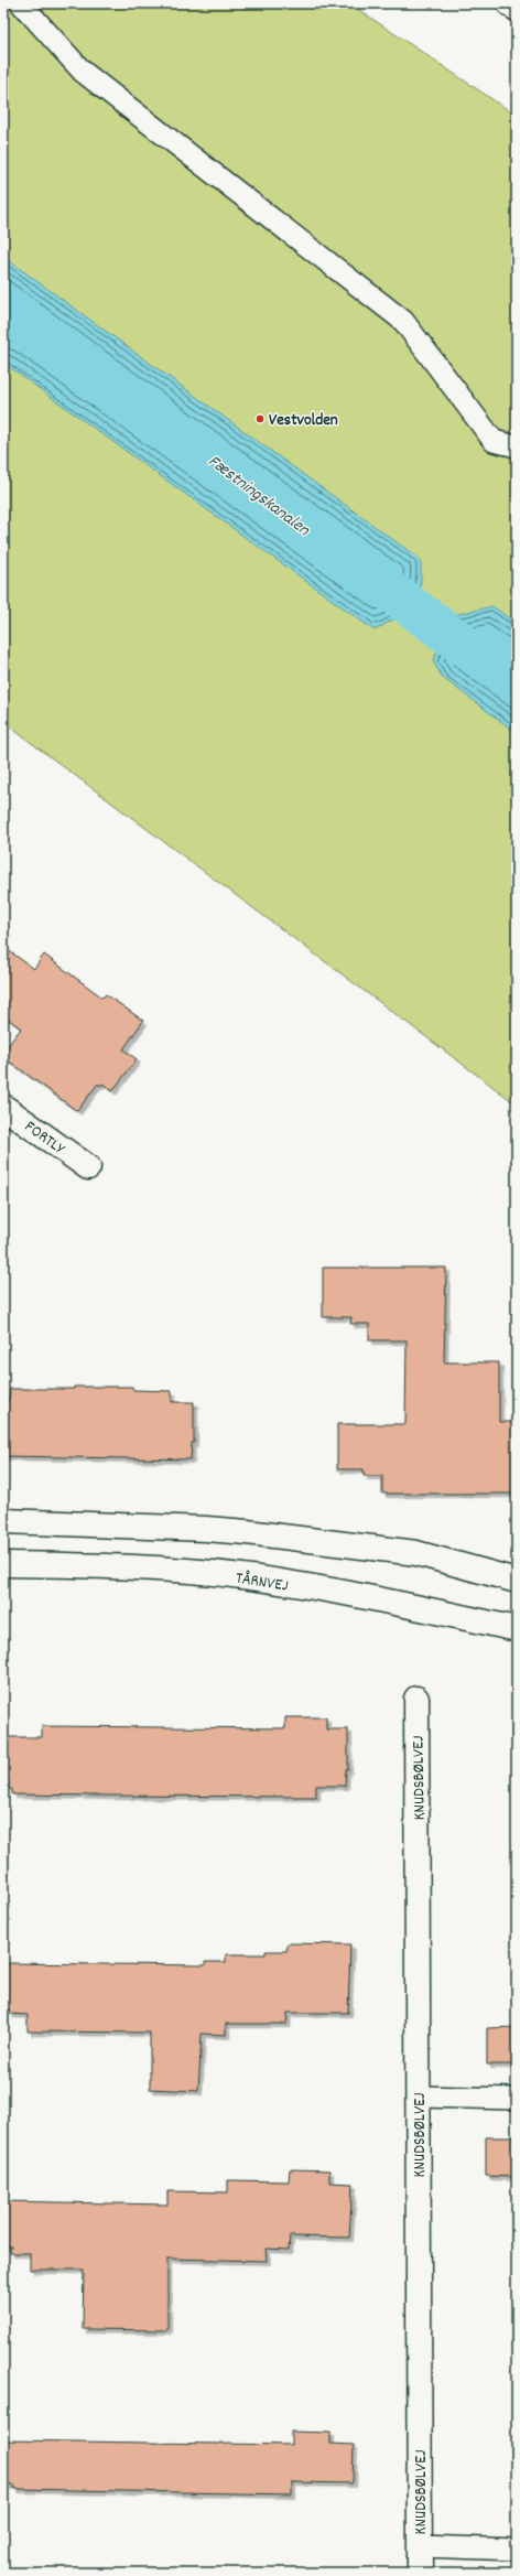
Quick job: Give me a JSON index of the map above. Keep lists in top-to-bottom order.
{
  "streets": {
    "main road": ["FORTLY", "TÅRNVEJ", "KNUDSBØLVEJ"]
  },
  "water": ["Fæstningskanalen"],
  "places": ["Vestvolden"]
}
